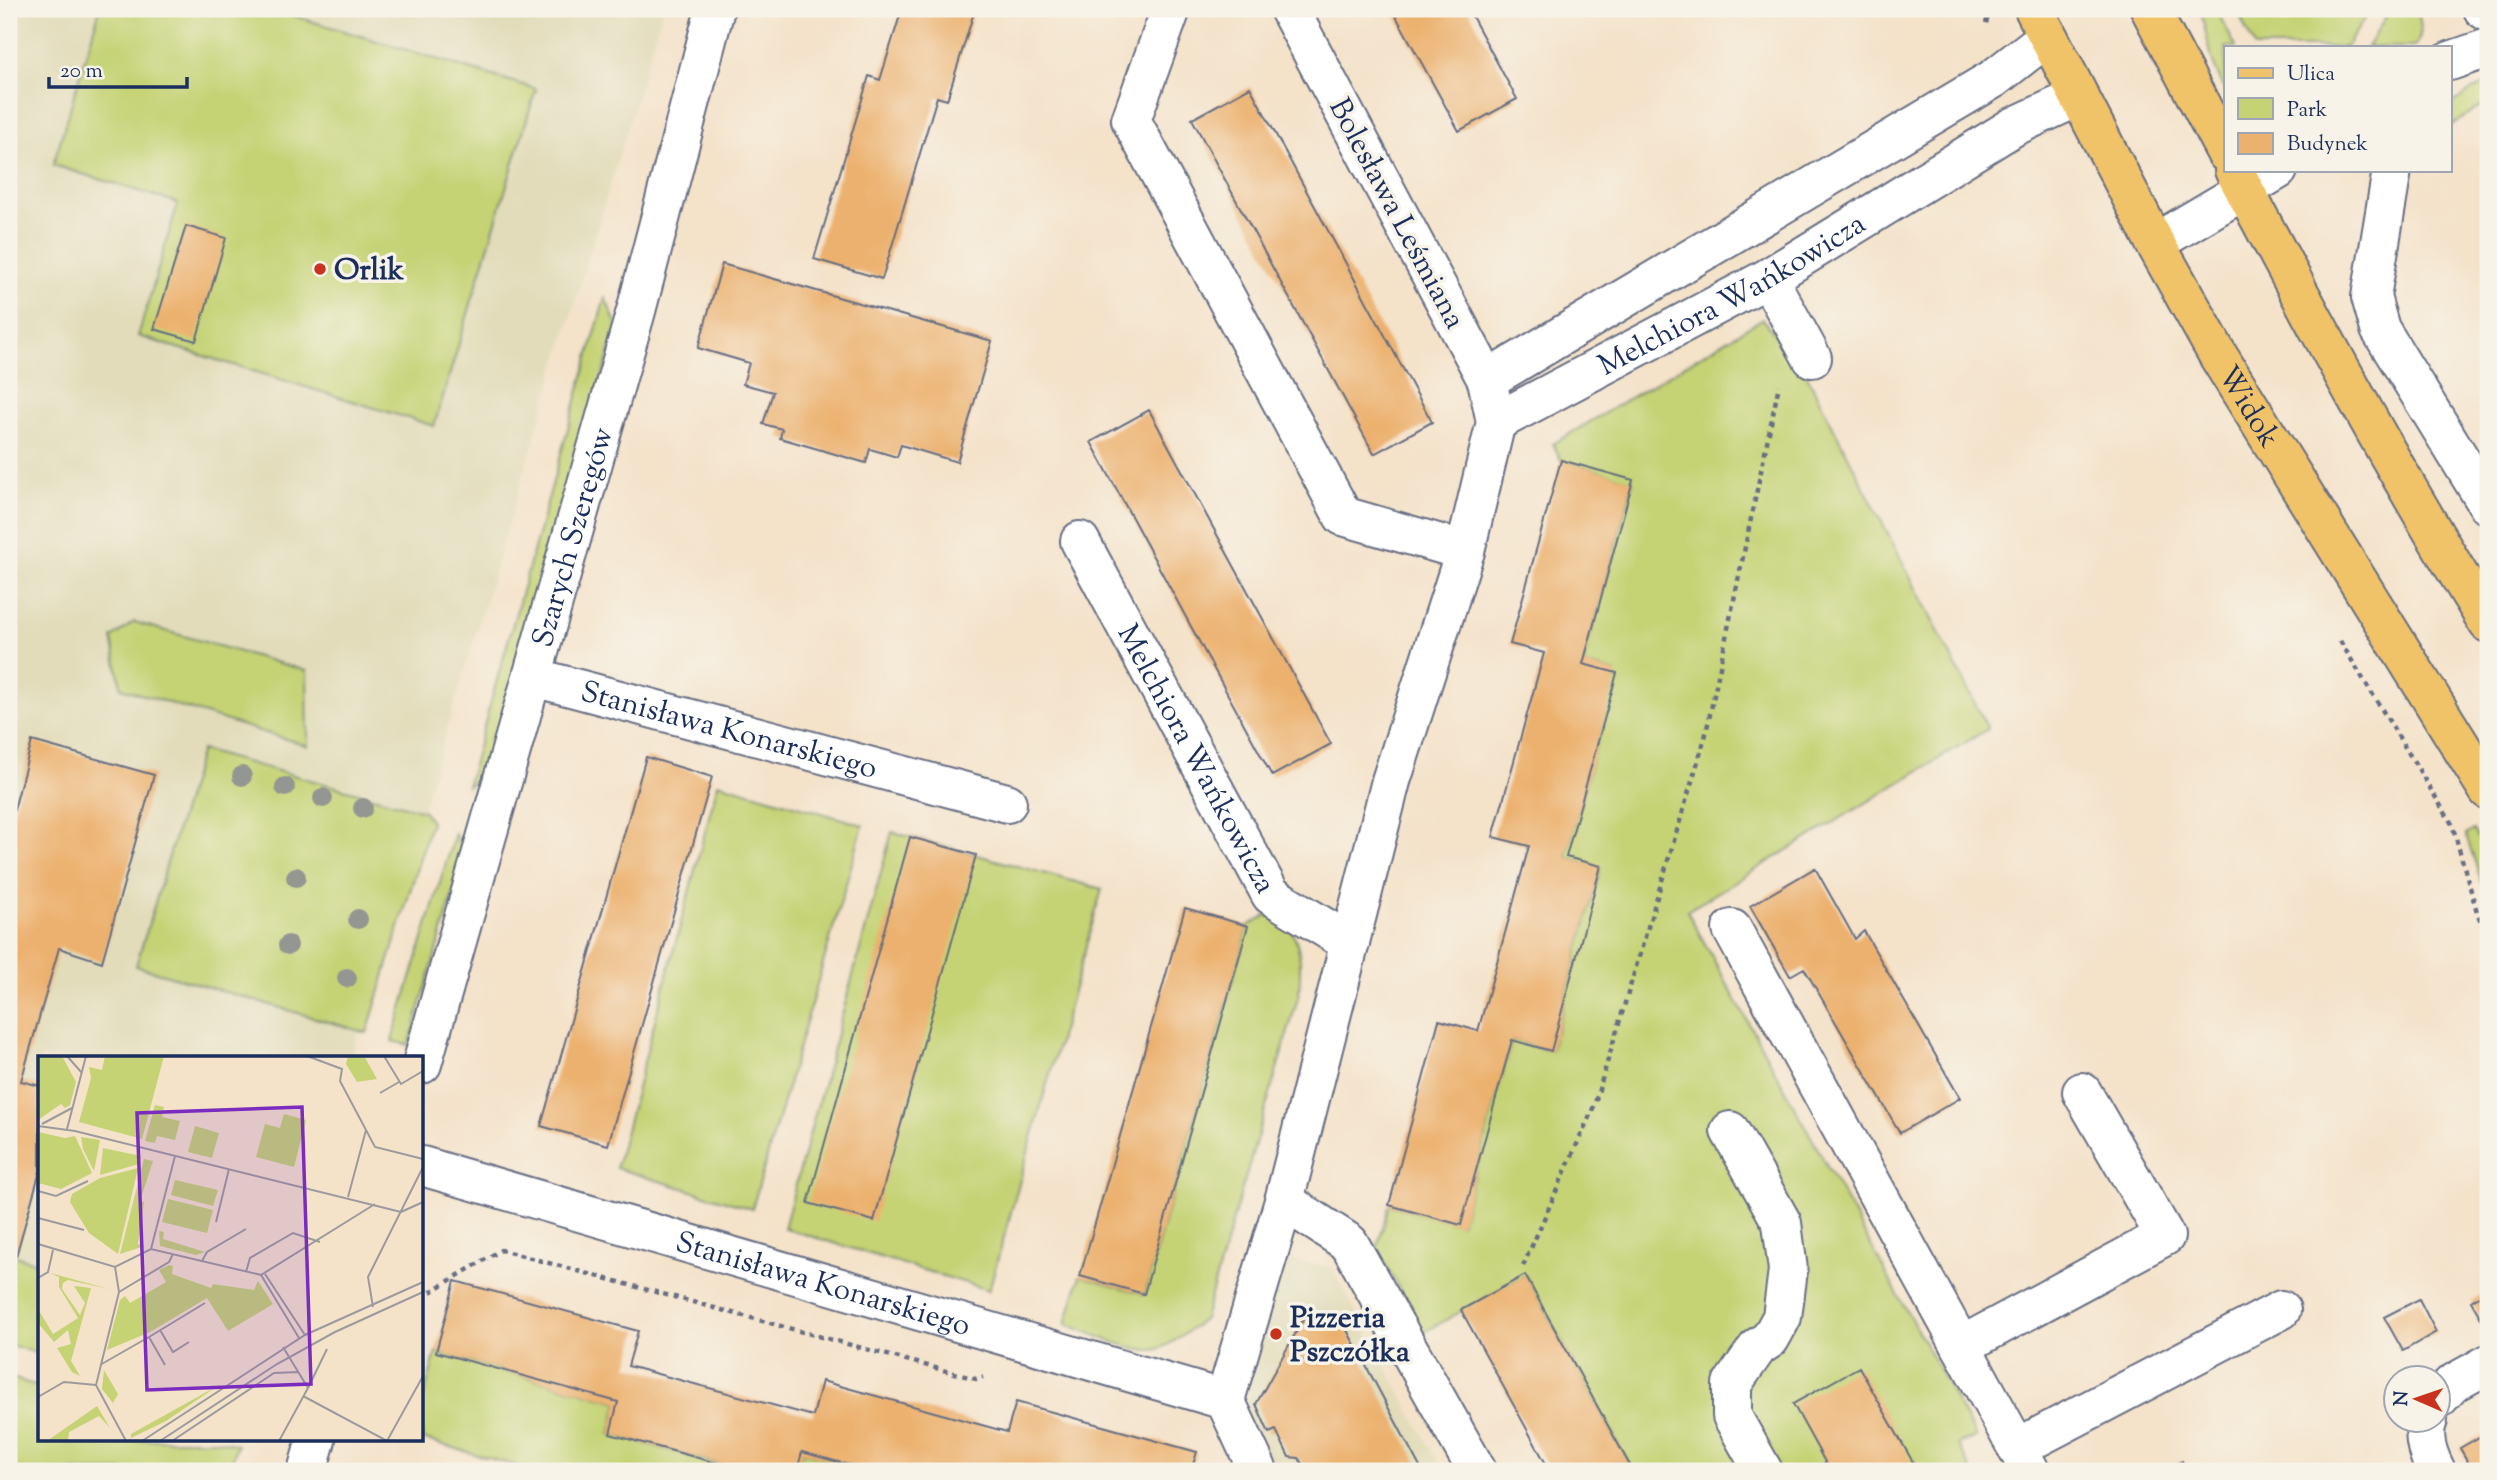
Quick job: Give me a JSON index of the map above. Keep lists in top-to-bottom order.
{
  "streets": {
    "main road": ["Widok"],
    "street": [
      "Bolesława Leśmiana",
      "Melchiora Wańkowicza",
      "Szarych Szeregów",
      "Stanisława Konarskiego"
    ]
  },
  "crossings": [
    ["Bolesława Leśmiana", "Melchiora Wańkowicza"],
    ["Melchiora Wańkowicza", "Widok"],
    ["Szarych Szeregów", "Stanisława Konarskiego"]
  ],
  "places": ["Orlik", "Pizzeria Pszczółka"],
  "legend": ["Ulica", "Park", "Budynek"],
  "scale_bar": "20 m",
  "north": "left"
}
